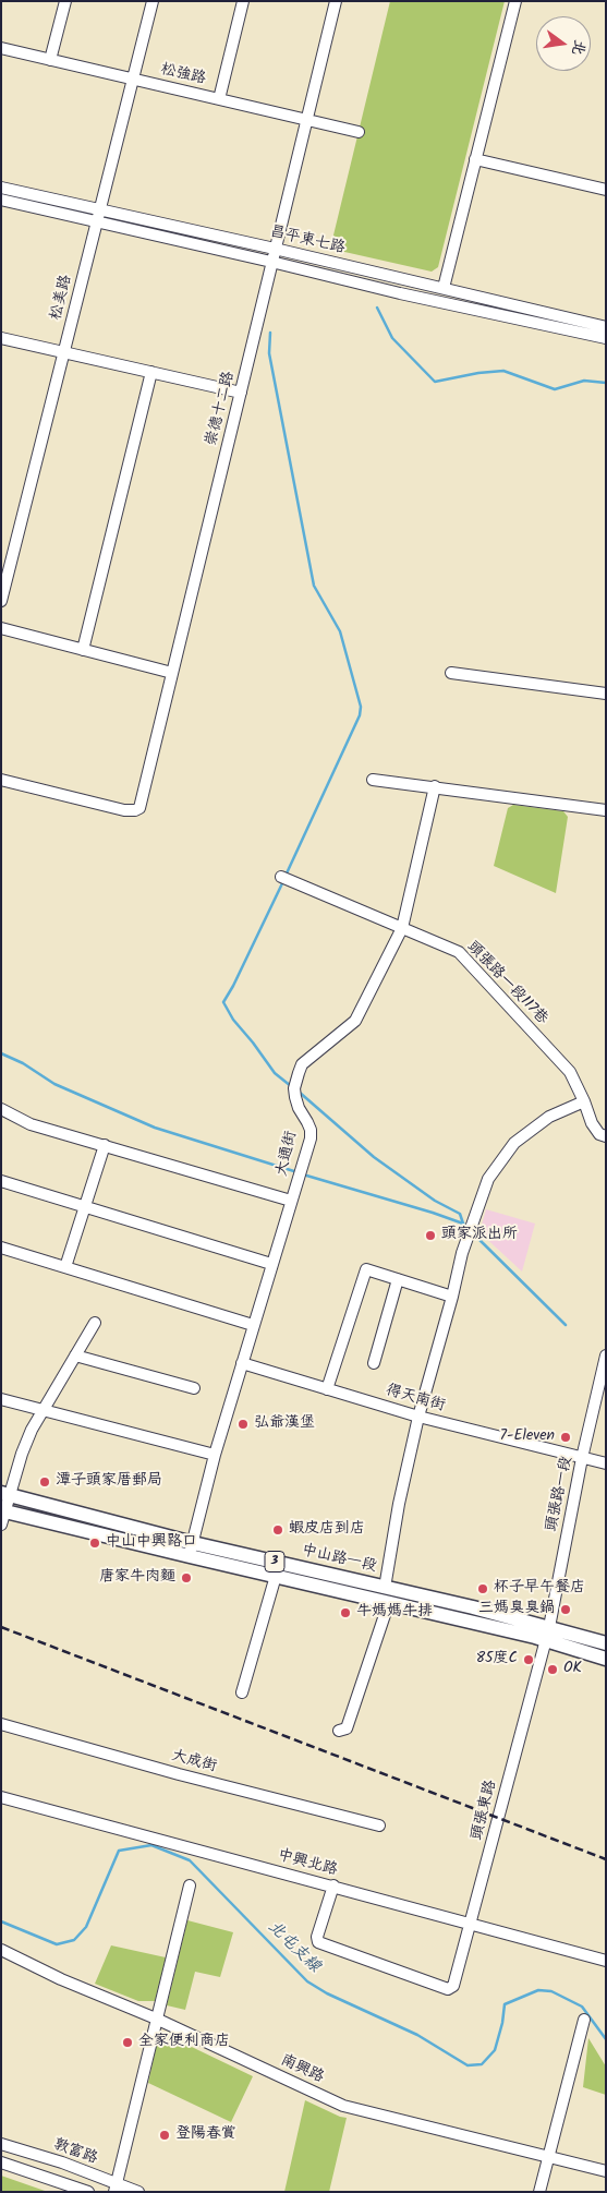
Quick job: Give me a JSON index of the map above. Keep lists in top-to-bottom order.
{
  "streets": {
    "main road": ["中山路一段", "3"],
    "street": [
      "松強路",
      "昌平東七路",
      "松美路",
      "崇德十二路",
      "頭張路一段117巷",
      "大通街",
      "得天南街",
      "頭張路一段",
      "大成街",
      "頭張東路",
      "中興北路",
      "南興路",
      "敦富路"
    ]
  },
  "crossings": [
    ["松強路", "松美路"],
    ["松強路", "崇德十二路"],
    ["昌平東七路", "松美路"],
    ["昌平東七路", "崇德十二路"],
    ["頭張路一段117巷", "大通街"],
    ["大通街", "得天南街"],
    ["大通街", "中山路一段"],
    ["得天南街", "頭張路一段"],
    ["頭張路一段", "中山路一段"],
    ["頭張路一段", "頭張東路"],
    ["中山路一段", "頭張東路"],
    ["頭張東路", "中興北路"]
  ],
  "water": ["北屯支線"],
  "places": [
    "頭家派出所",
    "弘爺漢堡",
    "7-Eleven",
    "潭子頭家厝郵局",
    "蝦皮店到店",
    "中山中興路口",
    "唐家牛肉麵",
    "杯子早午餐店",
    "三媽臭臭鍋",
    "牛媽媽牛排",
    "85度C",
    "OK",
    "全家便利商店",
    "登陽春賞"
  ],
  "north": "right"
}
